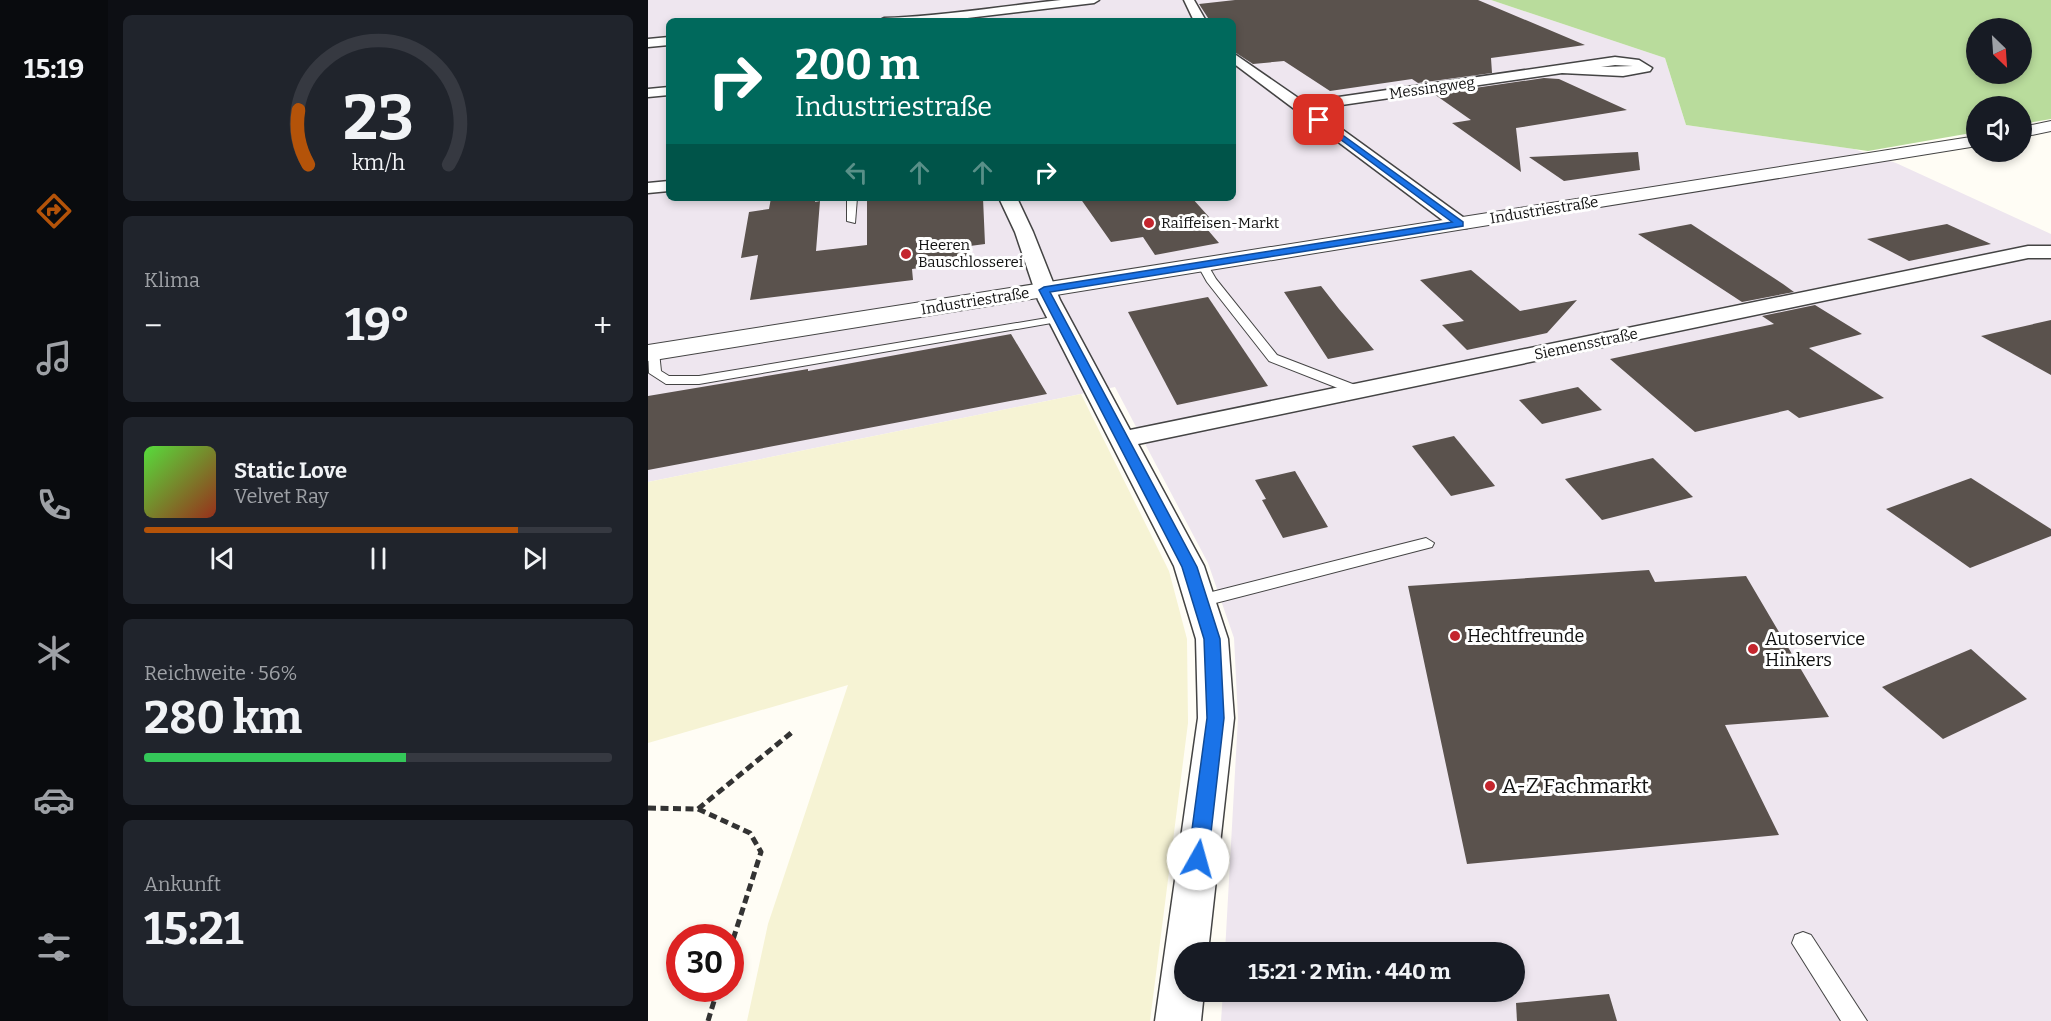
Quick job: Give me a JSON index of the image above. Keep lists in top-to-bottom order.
{
  "streets": {
    "street": ["Messingweg", "Industriestraße", "Siemensstraße"]
  },
  "places": [
    "Raiffeisen-Markt",
    "Heeren Bauschlosserei",
    "Hechtfreunde",
    "Autoservice Hinkers",
    "A-Z Fachmarkt"
  ],
  "north": "bottom right",
  "page": {
    "tabs": "15:19",
    "turn": ["200 m", "Industriestraße"],
    "tile": [
      "Klima",
      ["Reichweite · 56%", "280 km"],
      ["Ankunft", "15:21"]
    ],
    "heat": ["−", "19°", "+"],
    "song": ["Static Love", "Velvet Ray"],
    "limit": "30",
    "trip": "15:21 · 2 Min. · 440 m",
    "gauge": ["23", "km/h"]
  }
}
